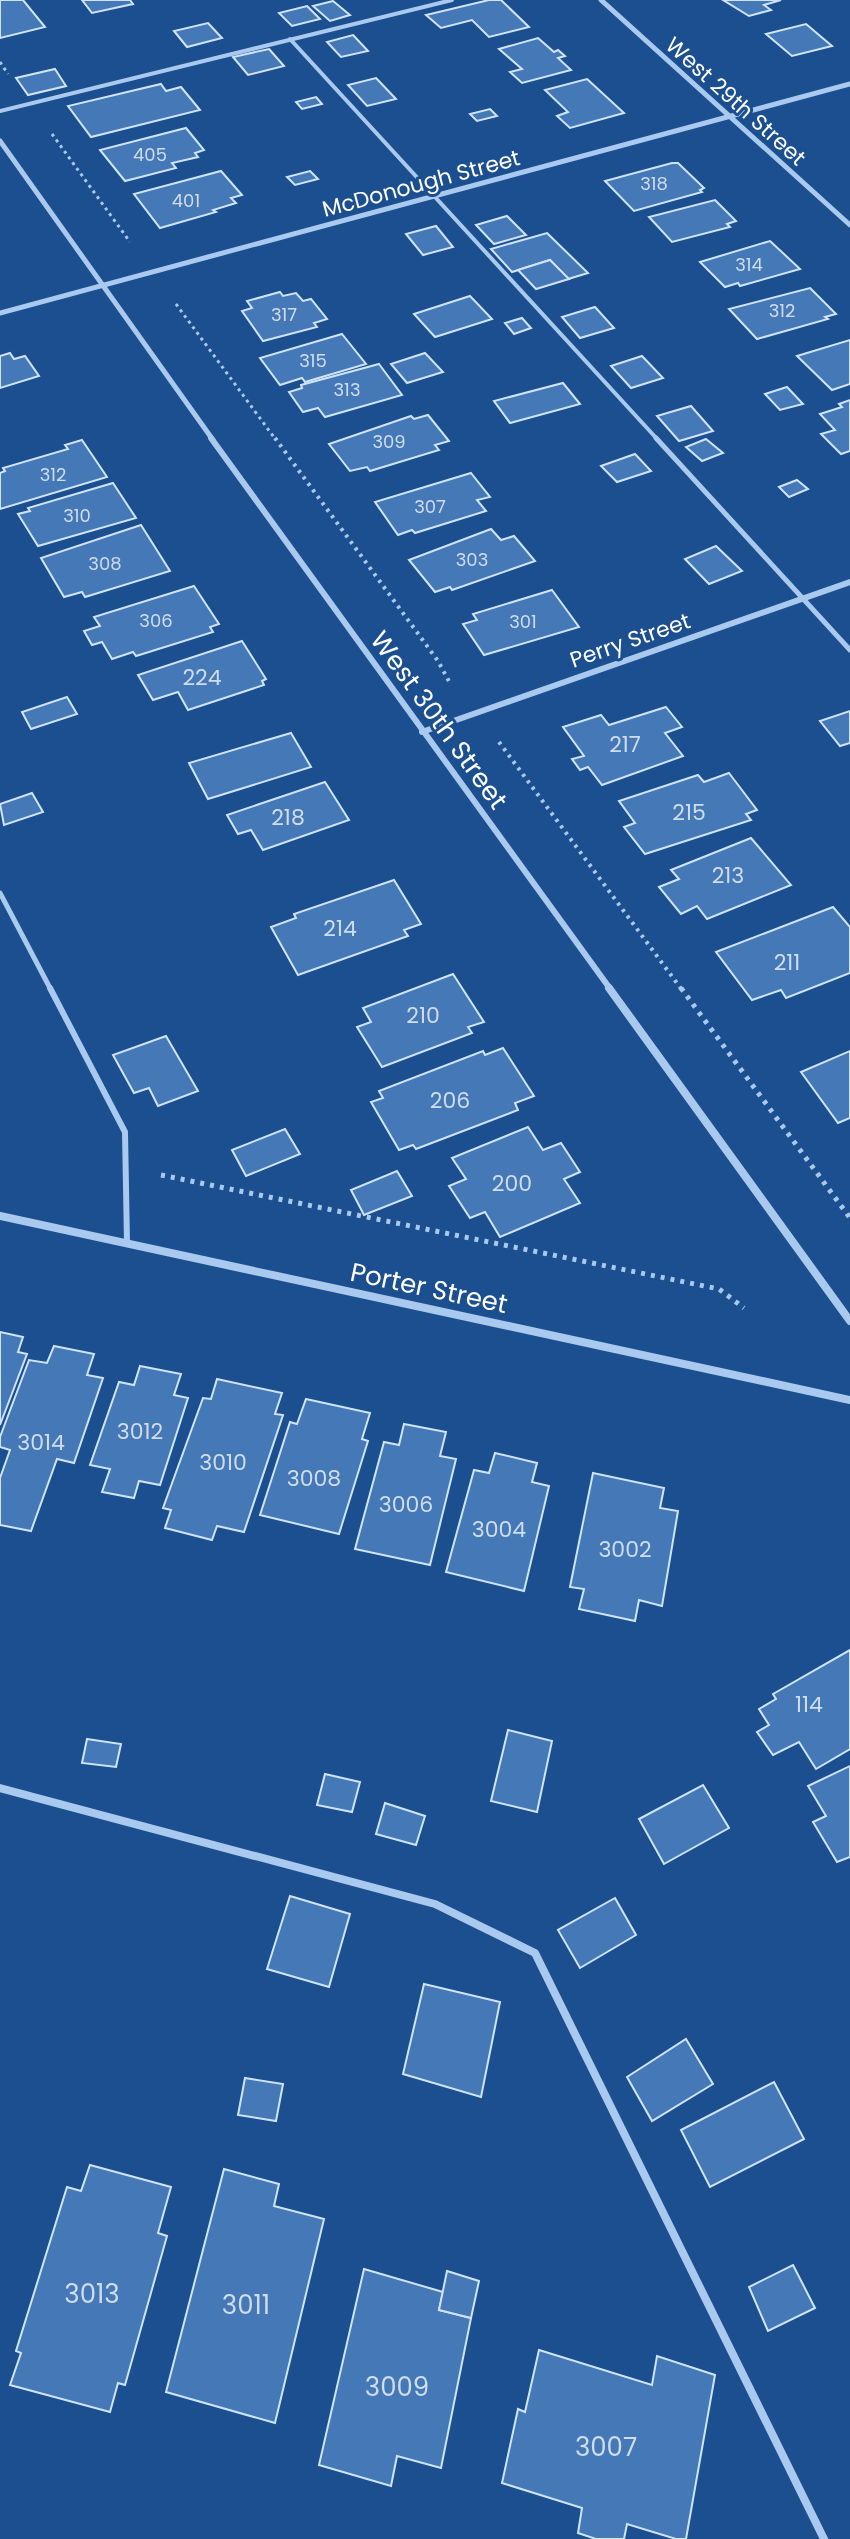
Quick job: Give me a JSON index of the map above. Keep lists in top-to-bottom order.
{
  "streets": {
    "street": [
      "West 29th Street",
      "McDonough Street",
      "Perry Street",
      "West 30th Street",
      "Porter Street"
    ]
  },
  "crossings": [
    ["West 29th Street", "McDonough Street"],
    ["McDonough Street", "West 30th Street"],
    ["Perry Street", "West 30th Street"]
  ],
  "house_numbers": [
    "405",
    "318",
    "401",
    "314",
    "312",
    "317",
    "315",
    "313",
    "309",
    "312",
    "307",
    "310",
    "303",
    "308",
    "306",
    "301",
    "224",
    "217",
    "215",
    "218",
    "213",
    "214",
    "211",
    "210",
    "206",
    "200",
    "3012",
    "3014",
    "3010",
    "3008",
    "3006",
    "3004",
    "3002",
    "114",
    "3013",
    "3011",
    "3009",
    "3007"
  ]
}
